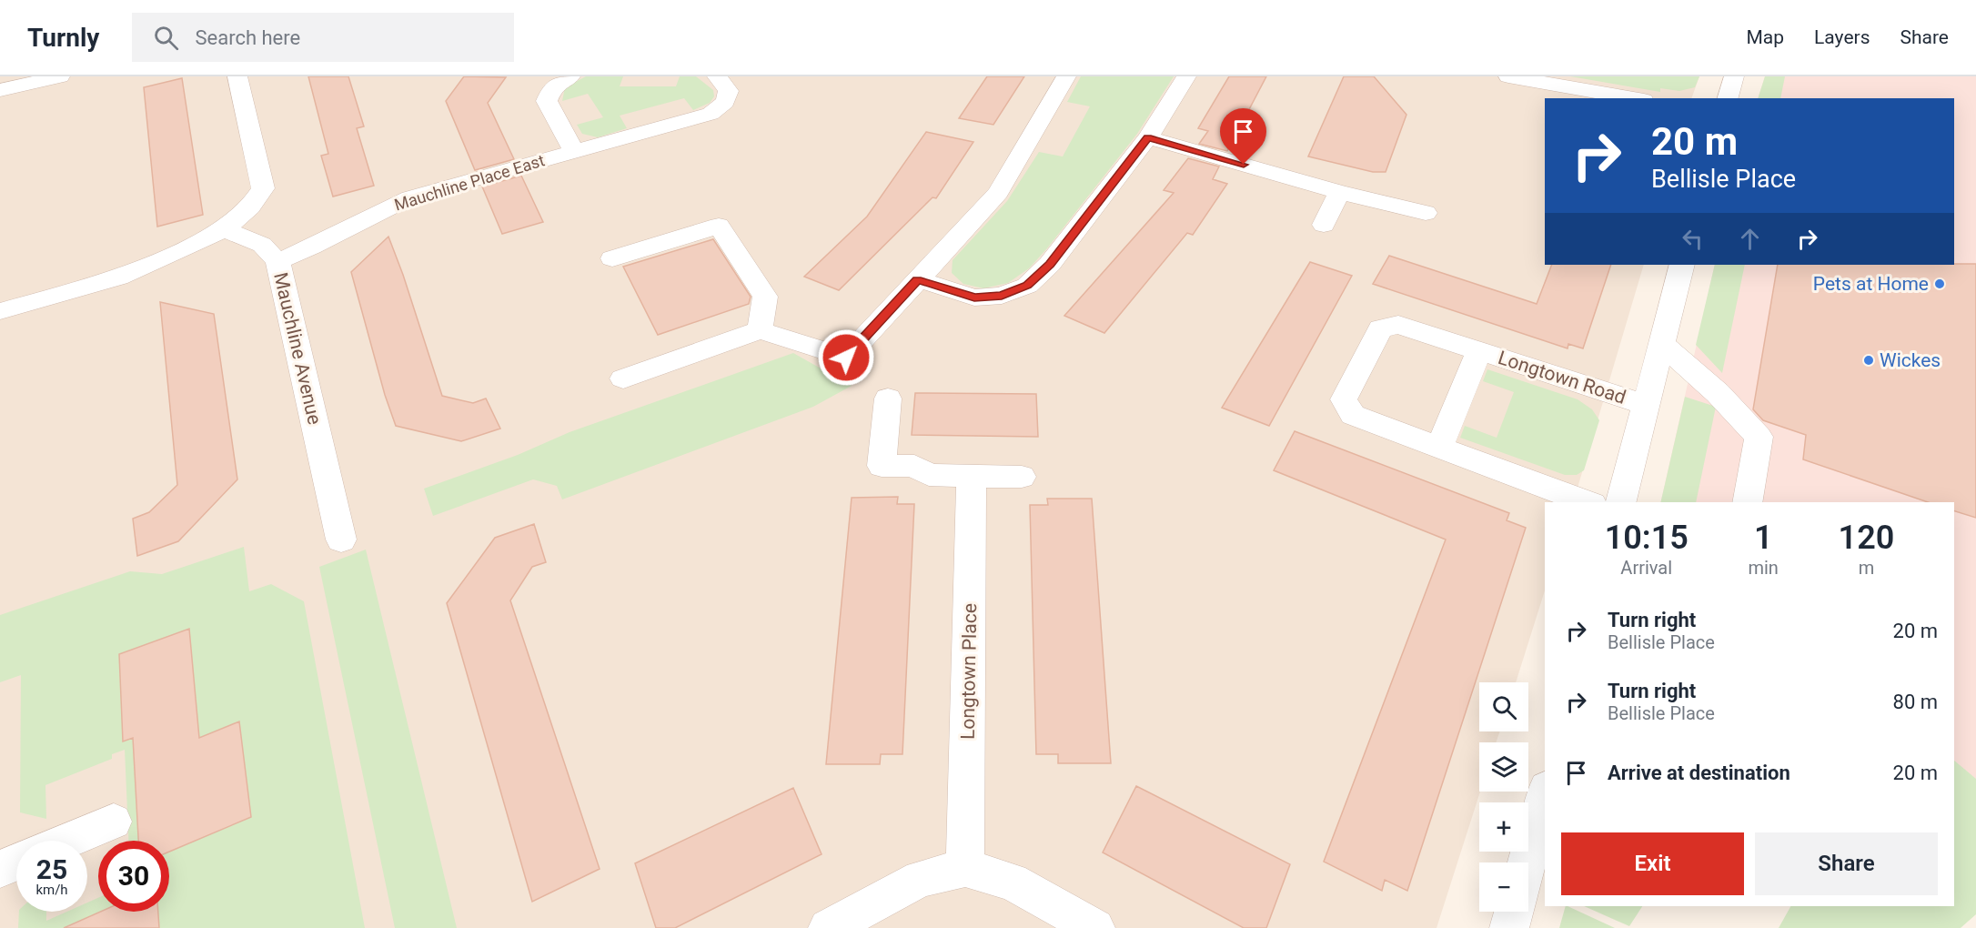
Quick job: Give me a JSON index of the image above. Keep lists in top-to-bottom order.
{
  "streets": {
    "street": [
      "Mauchline Place East",
      "Mauchline Avenue",
      "Longtown Road",
      "Longtown Place"
    ]
  },
  "crossings": [
    ["Mauchline Place East", "Mauchline Avenue"]
  ],
  "places": ["Pets at Home", "Wickes"],
  "page": {
    "header": "Turnly",
    "search": "Search here",
    "nav": ["Map", "Layers", "Share"],
    "turn": ["20 m", "Bellisle Place"],
    "eta": [
      "10:15",
      "Arrival",
      "1",
      "min",
      "120",
      "m"
    ],
    "list": [
      {
        "name": "Turn right",
        "note": "Bellisle Place",
        "value": "20 m"
      },
      {
        "name": "Turn right",
        "note": "Bellisle Place",
        "value": "80 m"
      },
      {
        "name": "Arrive at destination",
        "value": "20 m"
      }
    ],
    "map_buttons": ["+", "−"],
    "buttons": ["Exit", "Share"],
    "speed": "25 km/h",
    "limit": "30"
  }
}
